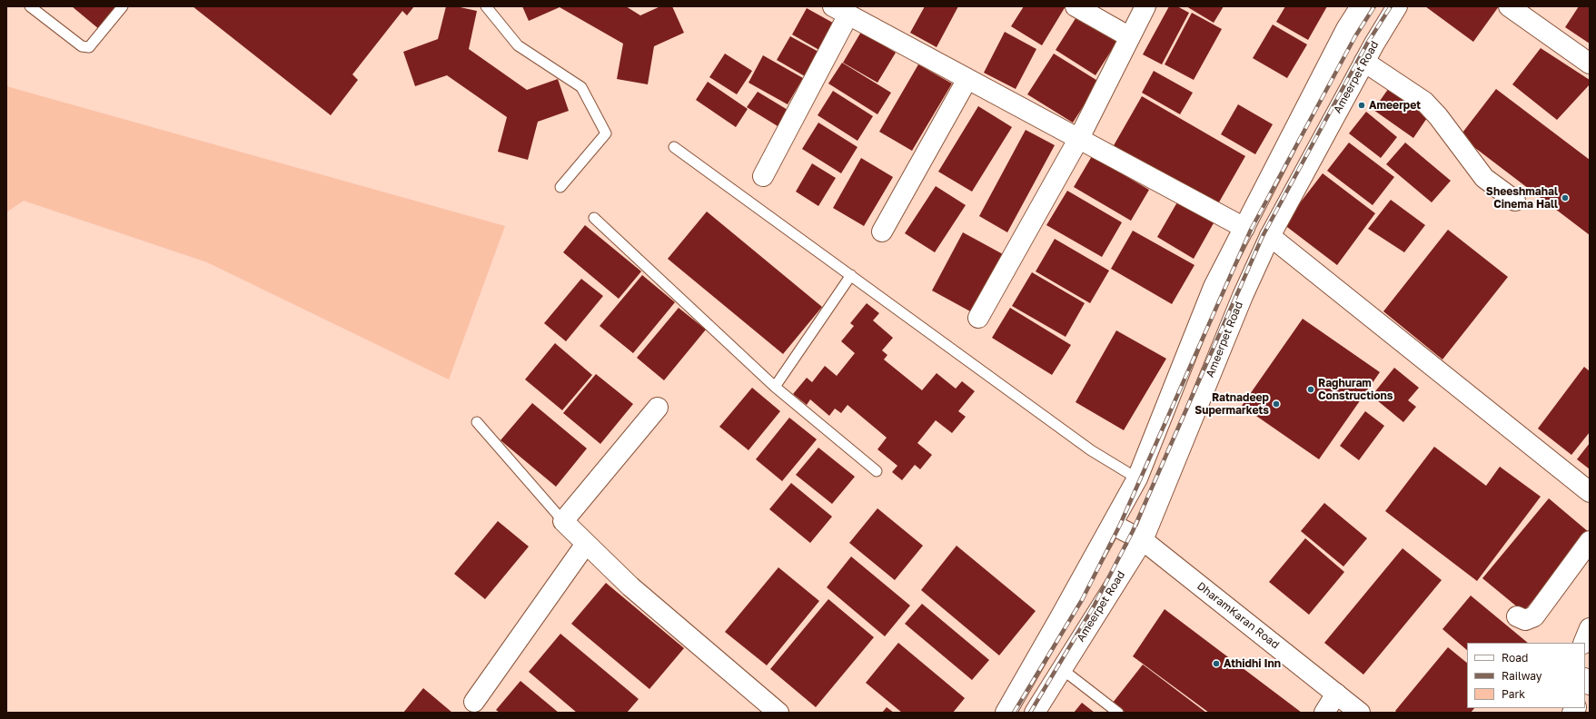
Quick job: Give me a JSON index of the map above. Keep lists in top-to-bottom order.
{
  "streets": {
    "street": ["Ameerpet Road", "DharamKaran Road"]
  },
  "crossings": [
    ["Ameerpet Road", "DharamKaran Road"]
  ],
  "places": [
    "Ameerpet",
    "Sheeshmahal Cinema Hall",
    "Raghuram Constructions",
    "Ratnadeep Supermarkets",
    "Athidhi Inn"
  ],
  "legend": ["Road", "Railway", "Park"]
}
